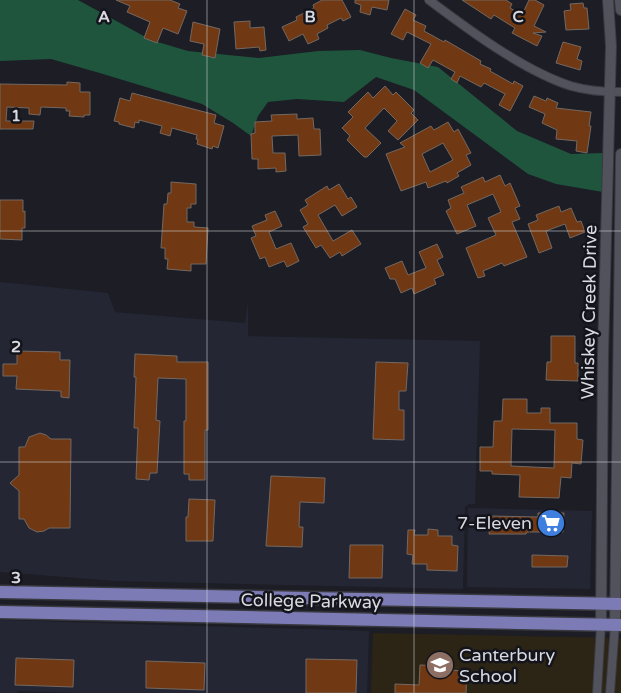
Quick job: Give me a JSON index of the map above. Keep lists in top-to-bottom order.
{
  "streets": {
    "main road": ["College Parkway"],
    "street": ["Whiskey Creek Drive"]
  },
  "crossings": [
    ["Whiskey Creek Drive", "College Parkway"]
  ],
  "places": {
    "supermarket": ["7-Eleven"],
    "school or university": ["Canterbury School"]
  },
  "grid": {
    "columns": ["A", "B", "C"],
    "rows": ["1", "2", "3"]
  }
}
